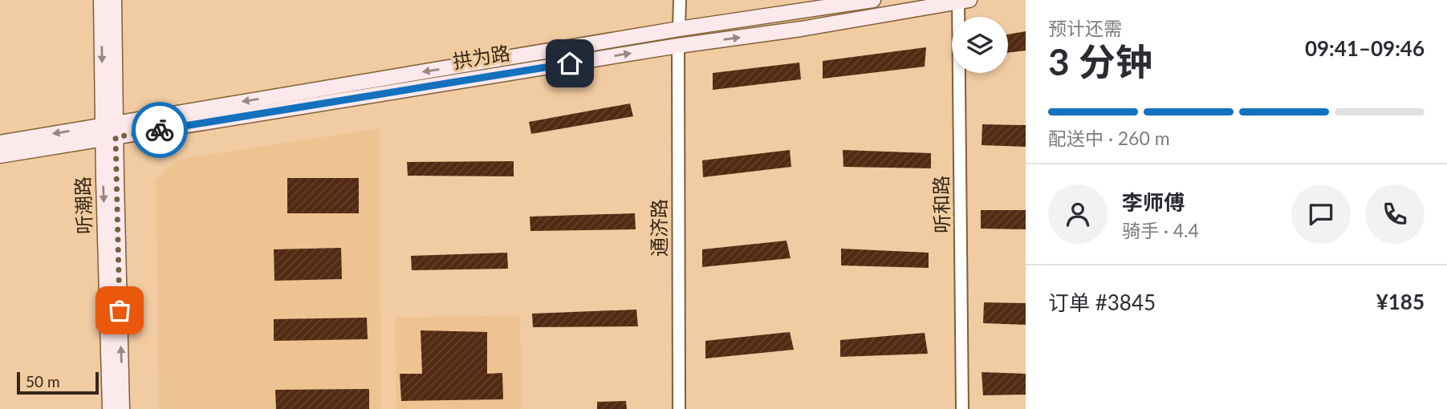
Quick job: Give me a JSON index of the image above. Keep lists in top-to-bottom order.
{
  "streets": {
    "main road": ["拱为路", "听潮路"],
    "street": ["听和路", "通济路"]
  },
  "crossings": [
    ["拱为路", "听和路"],
    ["拱为路", "听潮路"],
    ["拱为路", "通济路"]
  ],
  "scale_bar": "50 m",
  "page": {
    "heading": ["3 分钟", "预计还需", "09:41–09:46"],
    "panel": [
      "李师傅",
      "骑手 · 4.4",
      "订单 #3845",
      "¥185"
    ],
    "bar": "配送中 · 260 m",
    "scale": "50 m"
  }
}
